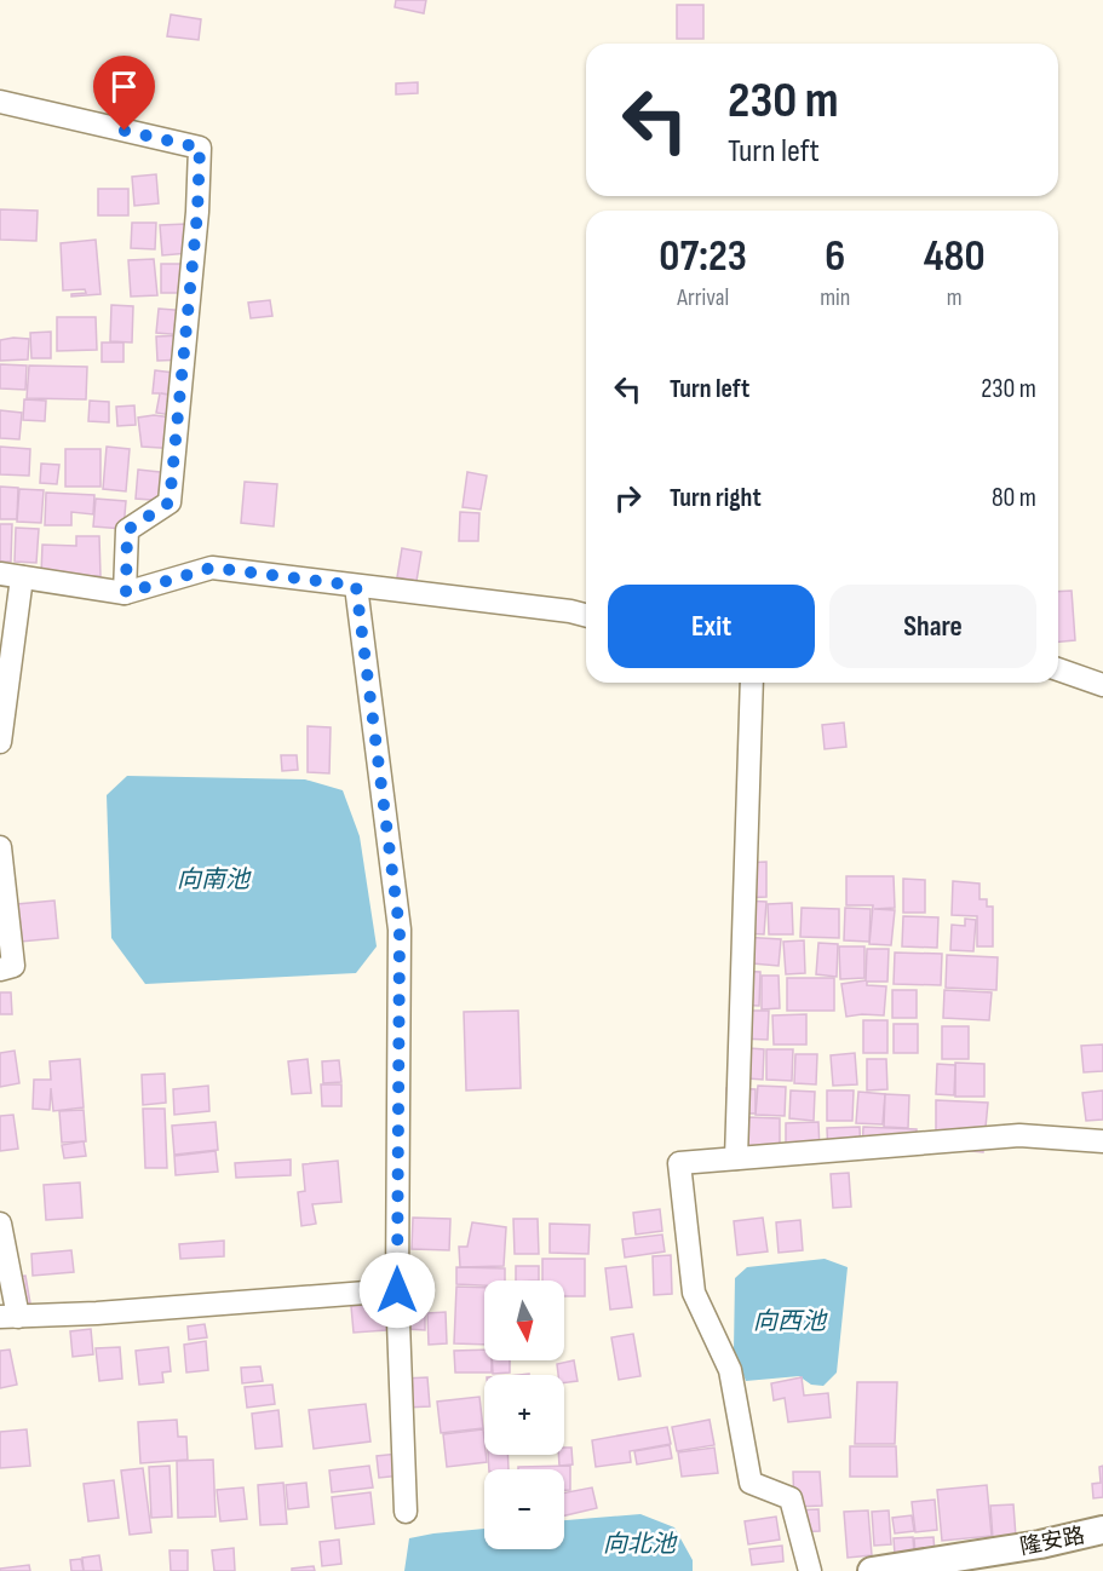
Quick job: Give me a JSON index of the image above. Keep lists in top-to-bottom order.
{
  "streets": {
    "street": ["隆安路"]
  },
  "water": ["向南池", "向西池", "向北池"],
  "north": "bottom",
  "page": {
    "turn": ["230 m", "Turn left"],
    "eta": [
      "07:23",
      "Arrival",
      "6",
      "min",
      "480",
      "m"
    ],
    "list": [
      {
        "name": "Turn left",
        "value": "230 m"
      },
      {
        "name": "Turn right",
        "value": "80 m"
      }
    ],
    "buttons": ["Exit", "Share"],
    "map_buttons": ["+", "−"]
  }
}
